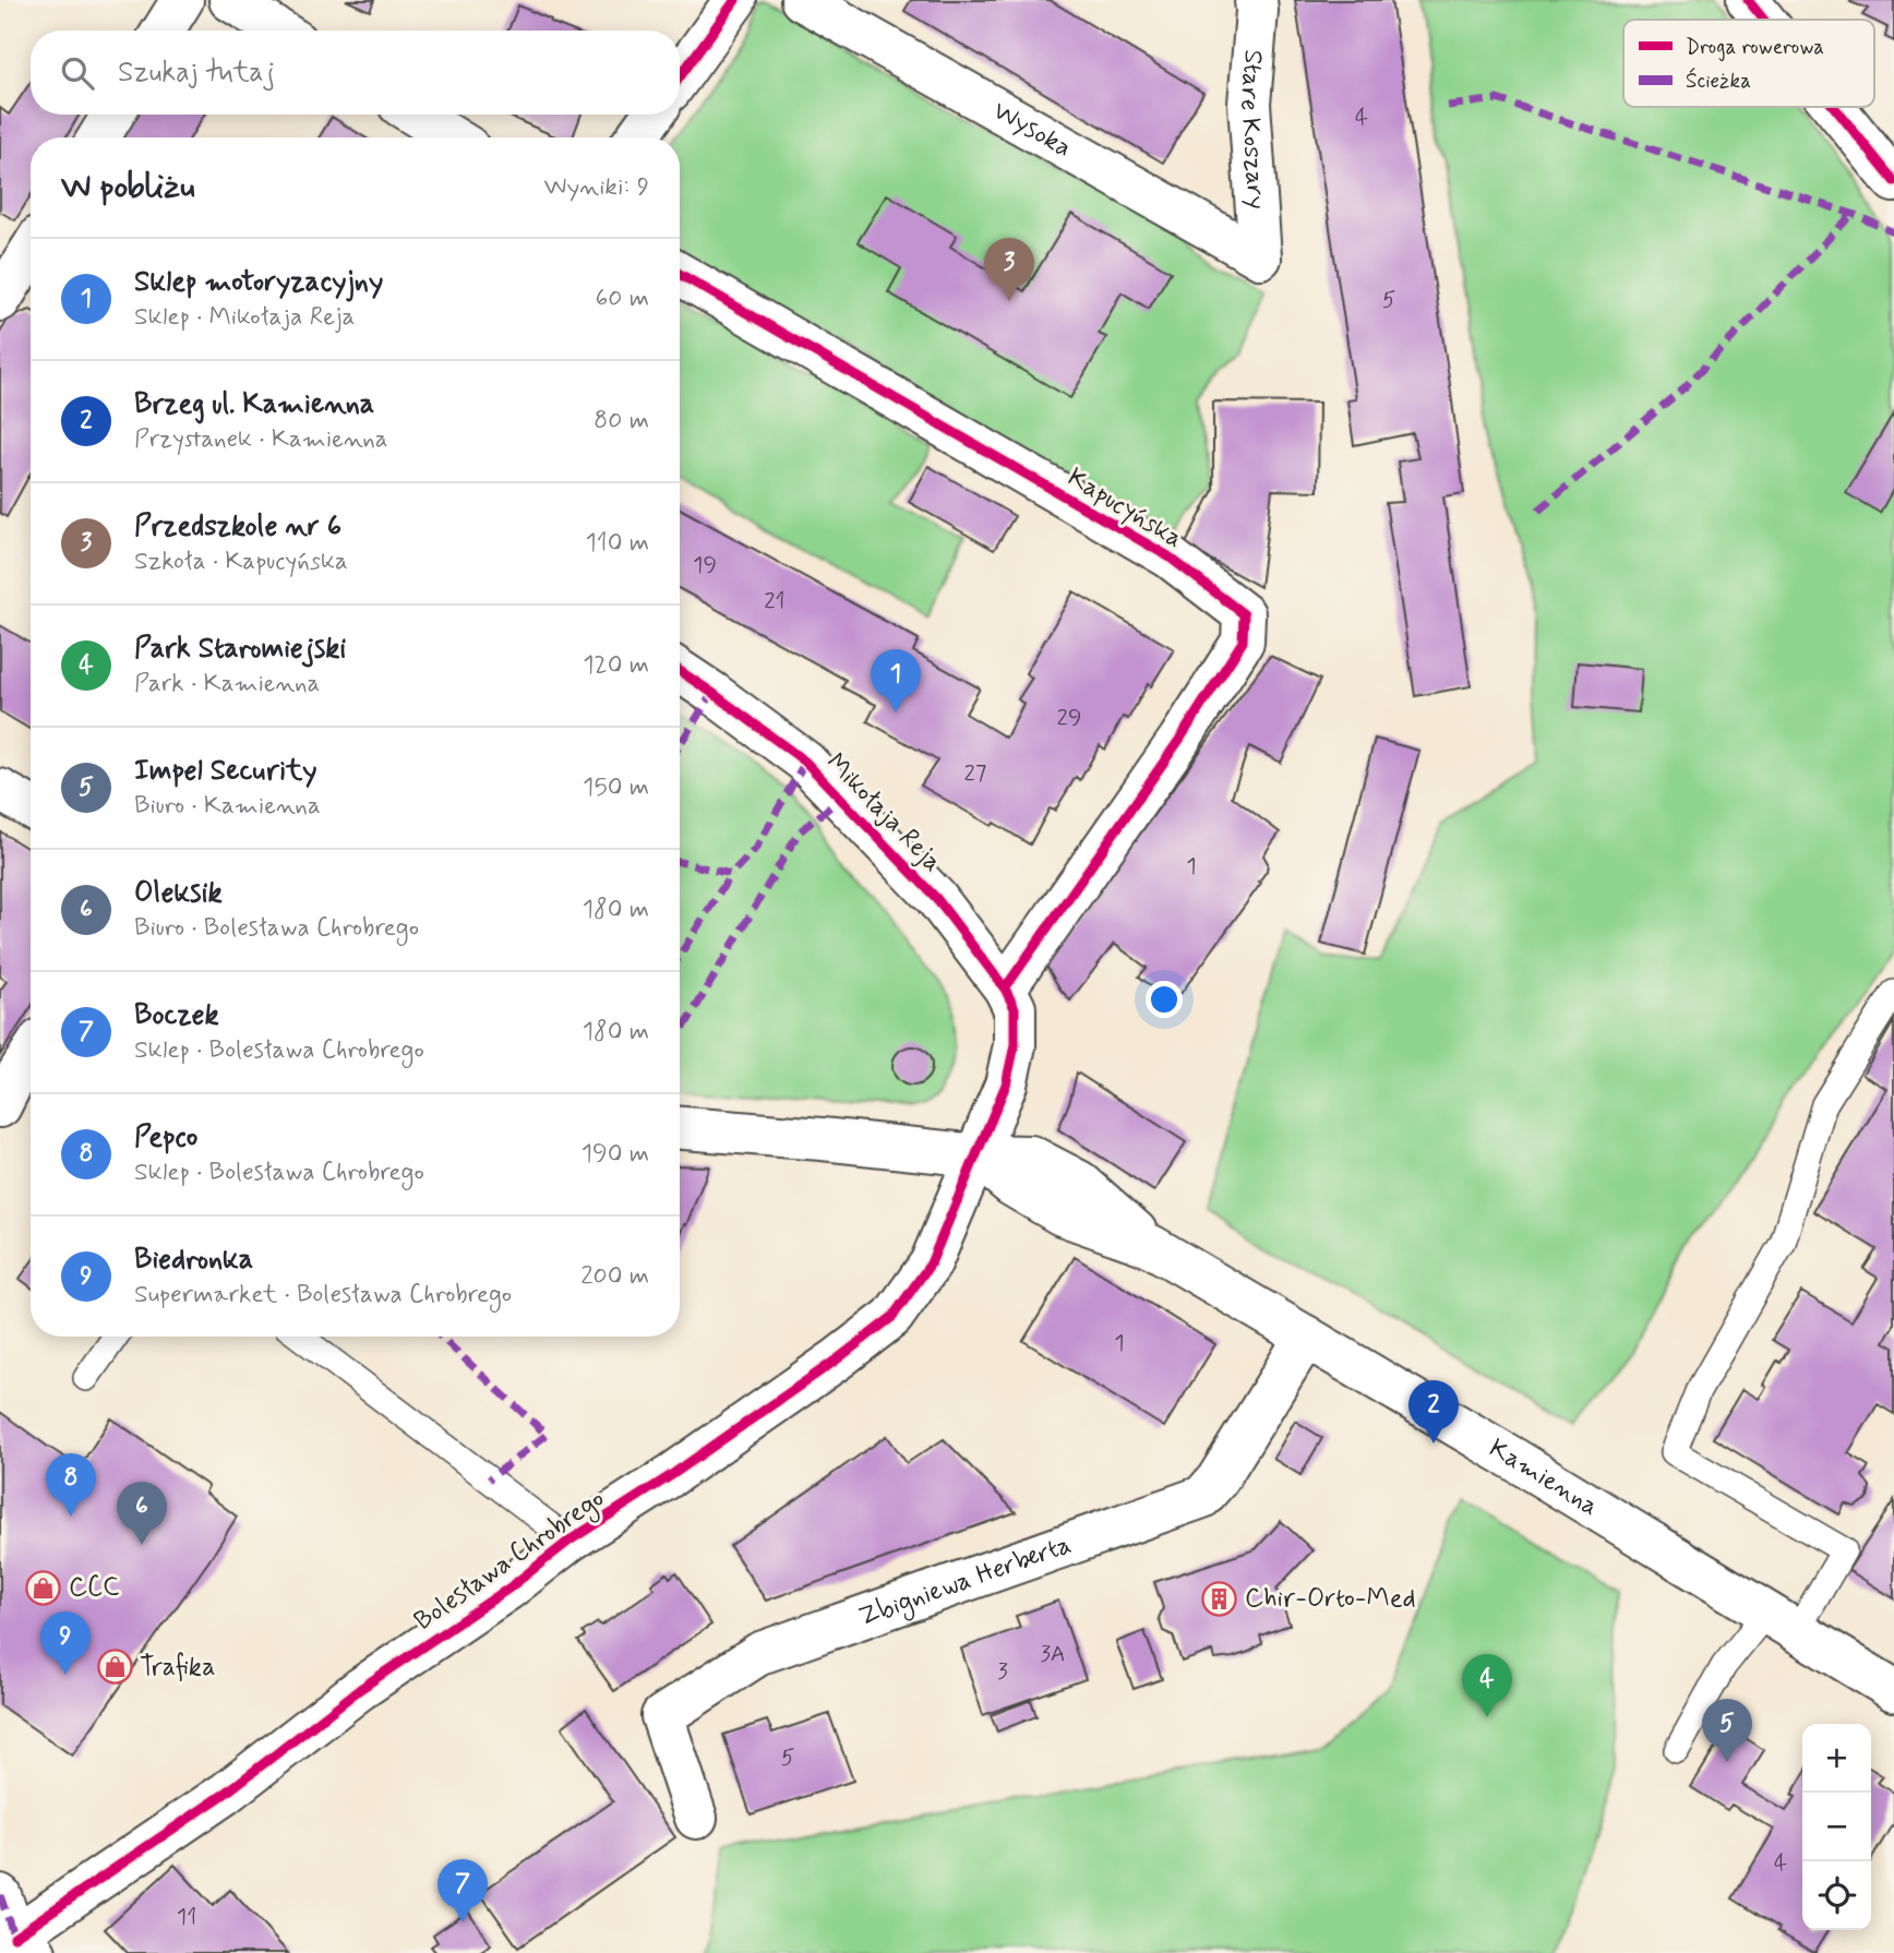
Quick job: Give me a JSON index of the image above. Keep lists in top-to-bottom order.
{
  "streets": {
    "street": [
      "Wysoka",
      "Stare Koszary",
      "Kapucyńska",
      "Mikołaja Reja",
      "Kamienna",
      "Bolesława Chrobrego",
      "Zbigniewa Herberta"
    ]
  },
  "crossings": [
    ["Wysoka", "Stare Koszary"],
    ["Kapucyńska", "Mikołaja Reja"],
    ["Kapucyńska", "Bolesława Chrobrego"],
    ["Mikołaja Reja", "Bolesława Chrobrego"],
    ["Kamienna", "Bolesława Chrobrego"],
    ["Kamienna", "Zbigniewa Herberta"]
  ],
  "places": {
    "shop": ["CCC", "Trafika"],
    "building": ["Chir-Orto-Med"]
  },
  "house_numbers": [
    "4",
    "5",
    "19",
    "21",
    "29",
    "27",
    "1",
    "1",
    "3A",
    "3",
    "5",
    "4",
    "11"
  ],
  "legend": ["Droga rowerowa", "Ścieżka"],
  "page": {
    "search": "Szukaj tutaj",
    "heading": ["W pobliżu", "Wyniki: 9"],
    "list": [
      {
        "mark": "1",
        "name": "Sklep motoryzacyjny",
        "note": "Sklep · Mikołaja Reja",
        "value": "60 m"
      },
      {
        "mark": "2",
        "name": "Brzeg ul. Kamienna",
        "note": "Przystanek · Kamienna",
        "value": "80 m"
      },
      {
        "mark": "3",
        "name": "Przedszkole nr 6",
        "note": "Szkoła · Kapucyńska",
        "value": "110 m"
      },
      {
        "mark": "4",
        "name": "Park Staromiejski",
        "note": "Park · Kamienna",
        "value": "120 m"
      },
      {
        "mark": "5",
        "name": "Impel Security",
        "note": "Biuro · Kamienna",
        "value": "150 m"
      },
      {
        "mark": "6",
        "name": "Oleksik",
        "note": "Biuro · Bolesława Chrobrego",
        "value": "180 m"
      },
      {
        "mark": "7",
        "name": "Boczek",
        "note": "Sklep · Bolesława Chrobrego",
        "value": "180 m"
      },
      {
        "mark": "8",
        "name": "Pepco",
        "note": "Sklep · Bolesława Chrobrego",
        "value": "190 m"
      },
      {
        "mark": "9",
        "name": "Biedronka",
        "note": "Supermarket · Bolesława Chrobrego",
        "value": "200 m"
      }
    ],
    "pins": [
      "3",
      "1",
      "2",
      "8",
      "6",
      "9",
      "4",
      "5",
      "7"
    ],
    "map_buttons": ["+", "−"]
  }
}
